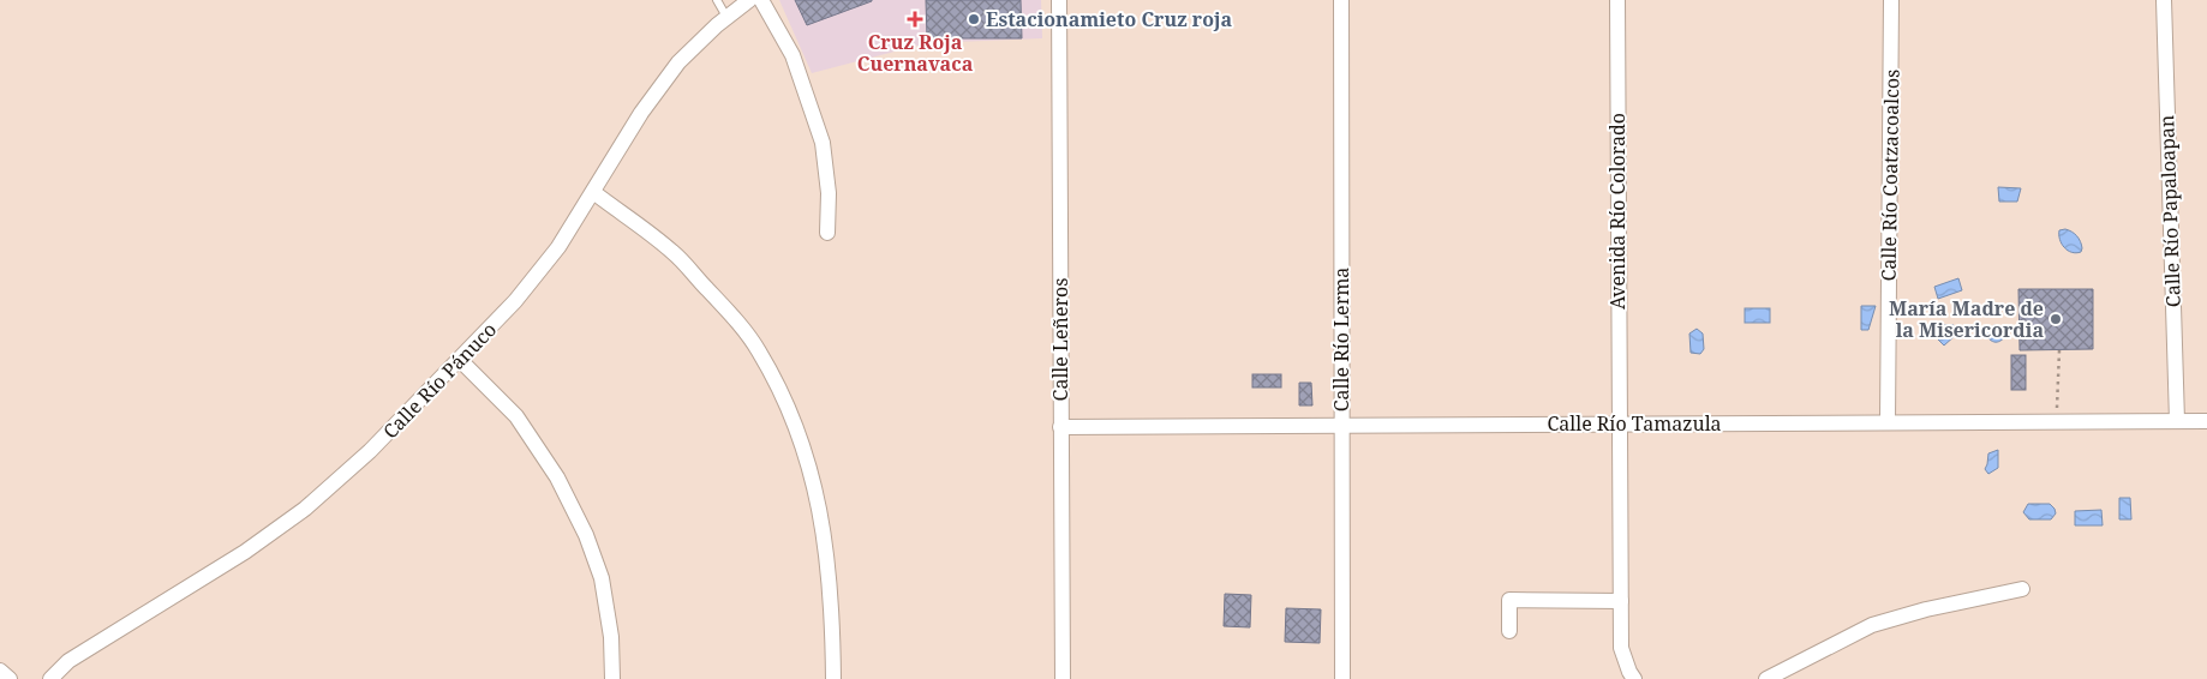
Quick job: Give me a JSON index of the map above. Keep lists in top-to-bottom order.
{
  "streets": {
    "street": [
      "Calle Río Coatzacoalcos",
      "Avenida Río Colorado",
      "Calle Río Papaloapan",
      "Calle Leñeros",
      "Calle Río Lerma",
      "Calle Río Pánuco",
      "Calle Río Tamazula"
    ]
  },
  "crossings": [
    ["Calle Río Coatzacoalcos", "Calle Río Tamazula"],
    ["Avenida Río Colorado", "Calle Río Tamazula"],
    ["Calle Río Papaloapan", "Calle Río Tamazula"],
    ["Calle Leñeros", "Calle Río Tamazula"],
    ["Calle Río Lerma", "Calle Río Tamazula"]
  ],
  "places": {
    "health": ["Cruz Roja Cuernavaca"],
    "other": ["Estacionamieto Cruz roja", "María Madre de la Misericordia"]
  }
}
